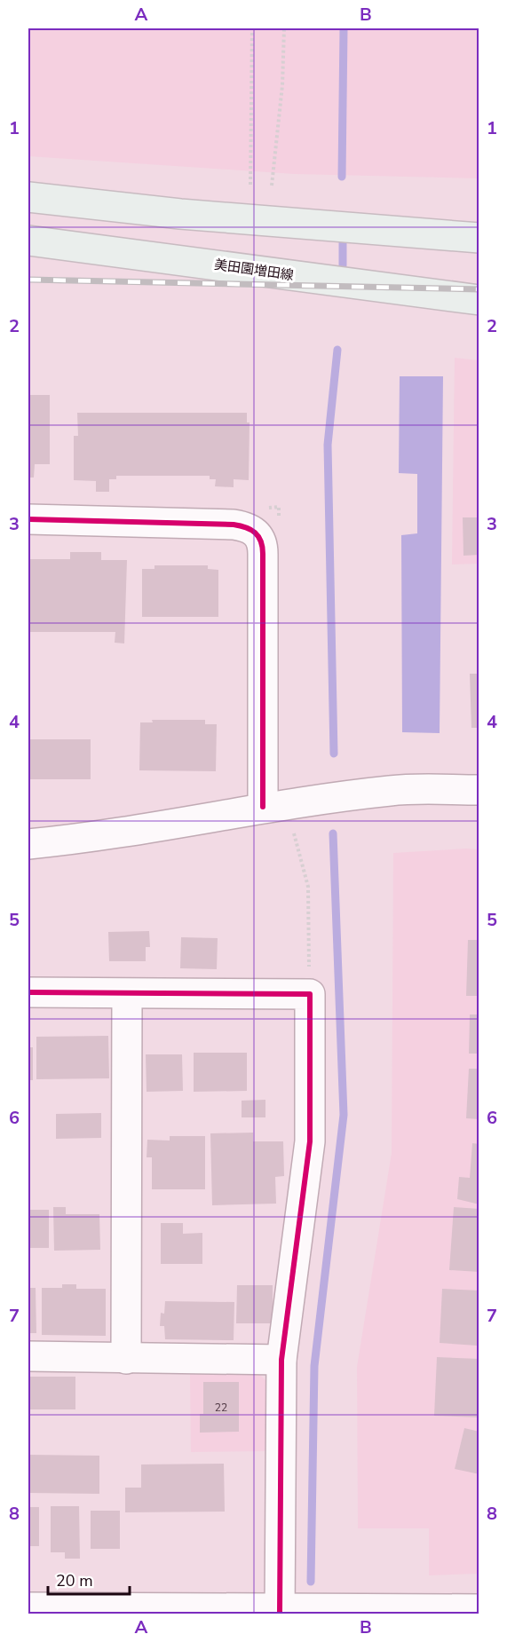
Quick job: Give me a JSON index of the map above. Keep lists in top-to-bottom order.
{
  "streets": {
    "main road": ["美田園増田線"]
  },
  "house_numbers": ["22"],
  "scale_bar": "20 m",
  "grid": {
    "columns": ["A", "B"],
    "rows": [
      "1",
      "2",
      "3",
      "4",
      "5",
      "6",
      "7",
      "8"
    ]
  }
}
